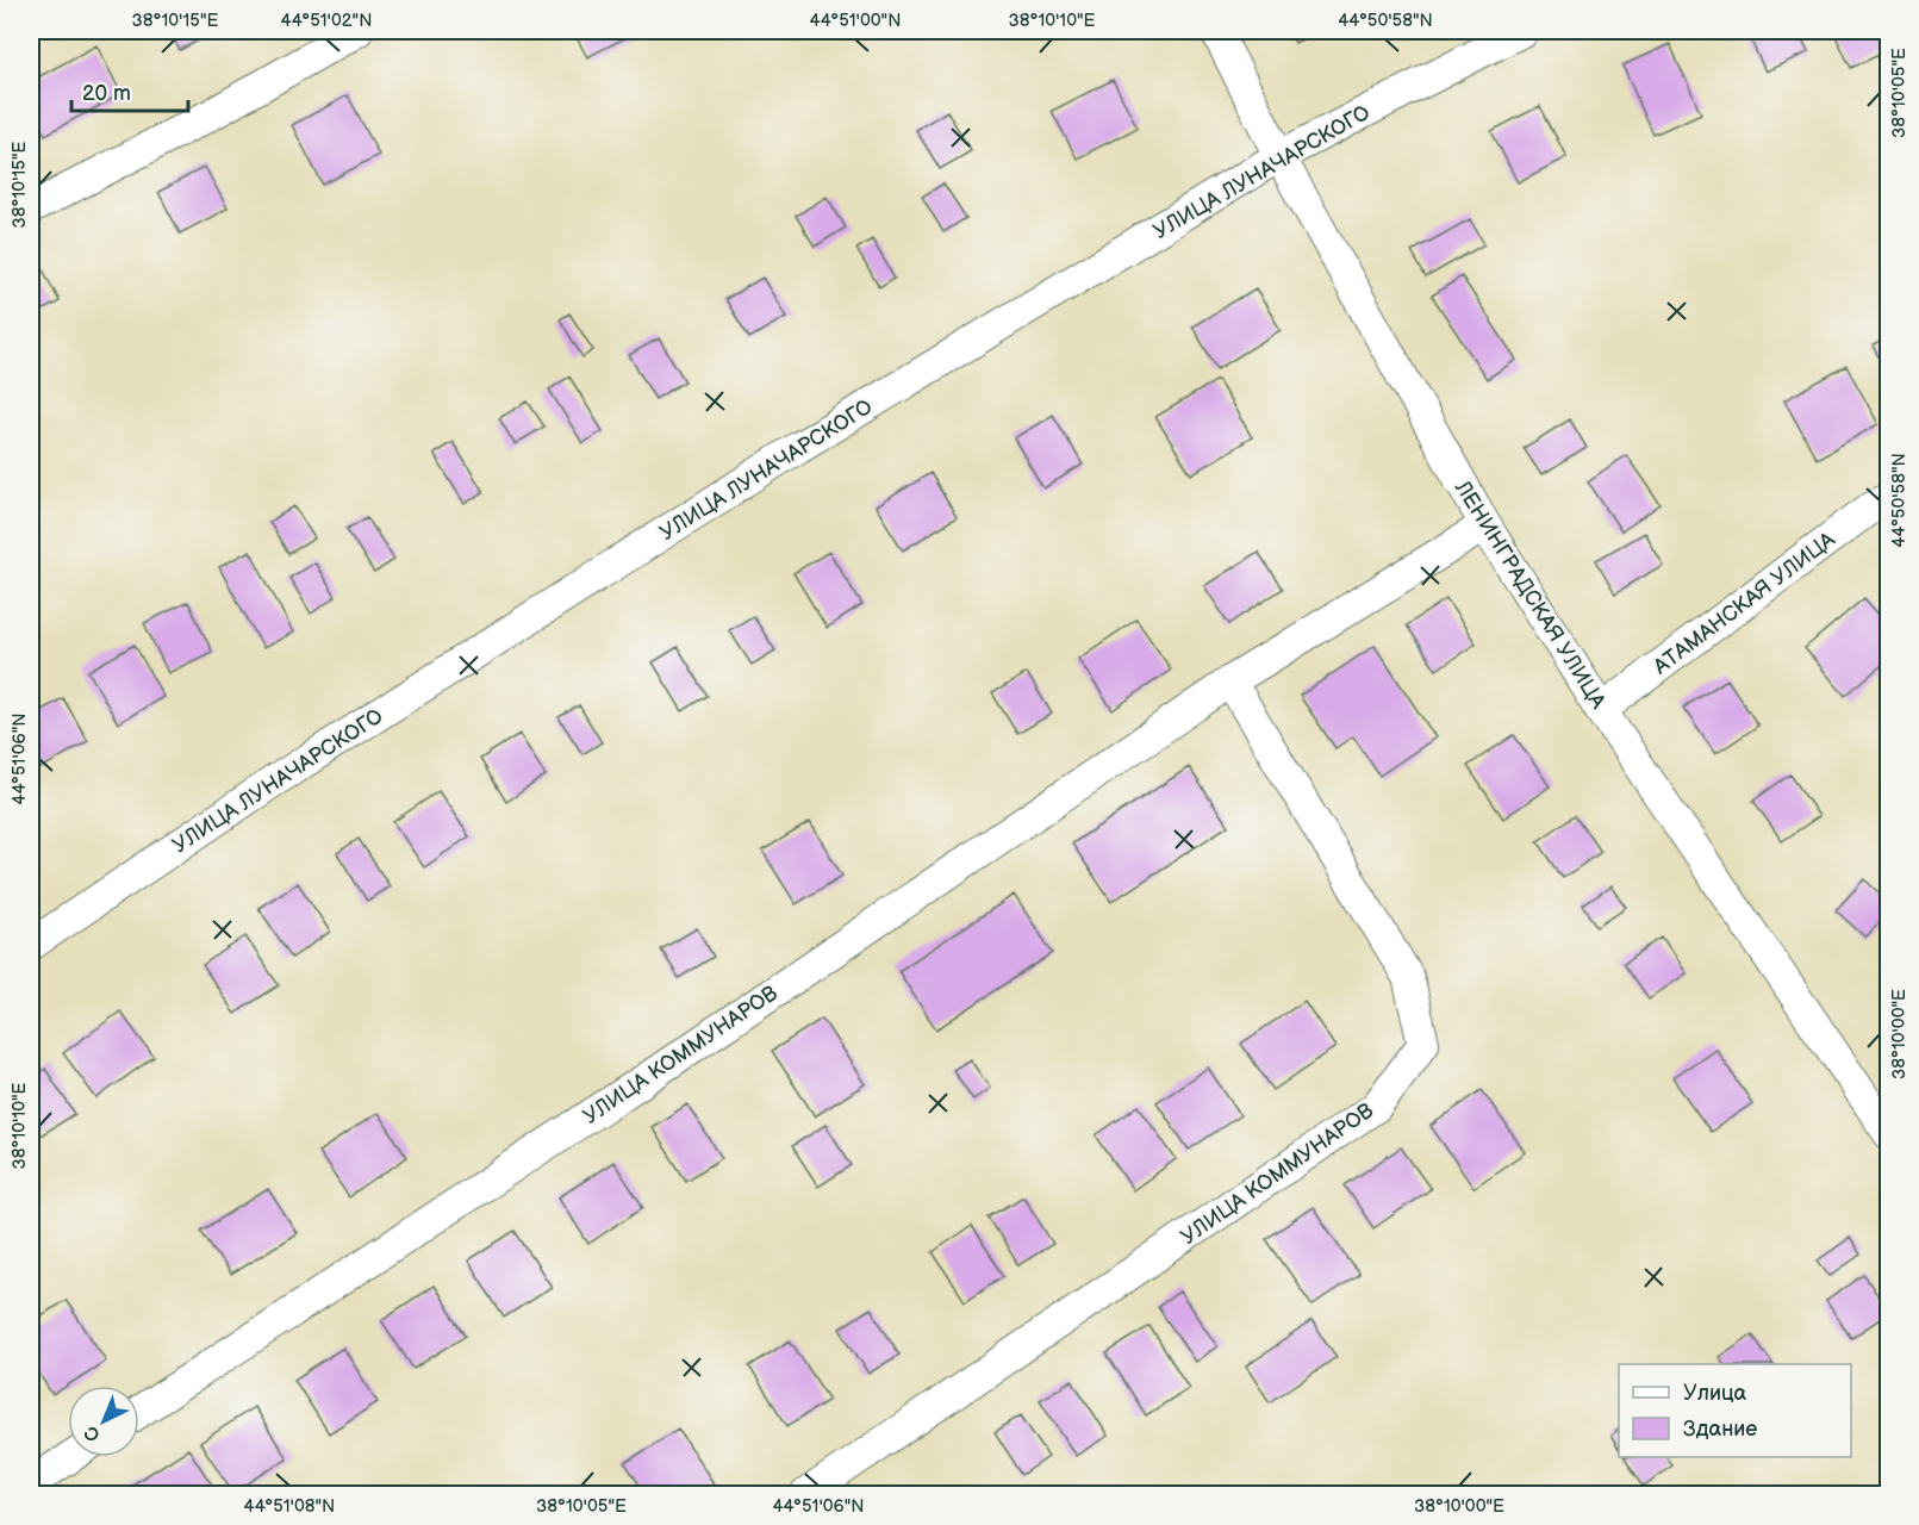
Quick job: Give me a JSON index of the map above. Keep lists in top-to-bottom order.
{
  "streets": {
    "street": [
      "УЛИЦА ЛУНАЧАРСКОГО",
      "ЛЕНИНГРАДСКАЯ УЛИЦА",
      "АТАМАНСКАЯ УЛИЦА",
      "УЛИЦА КОММУНАРОВ"
    ]
  },
  "crossings": [
    ["УЛИЦА ЛУНАЧАРСКОГО", "ЛЕНИНГРАДСКАЯ УЛИЦА"],
    ["ЛЕНИНГРАДСКАЯ УЛИЦА", "АТАМАНСКАЯ УЛИЦА"],
    ["ЛЕНИНГРАДСКАЯ УЛИЦА", "УЛИЦА КОММУНАРОВ"]
  ],
  "legend": ["Улица", "Здание"],
  "scale_bar": "20 m",
  "north": "bottom left",
  "coordinates": [
    "38°10'15\"E",
    "44°51'02\"N",
    "44°51'00\"N",
    "38°10'10\"E",
    "44°50'58\"N",
    "38°10'05\"E",
    "44°51'06\"N",
    "38°10'00\"E",
    "44°51'08\"N"
  ]
}
